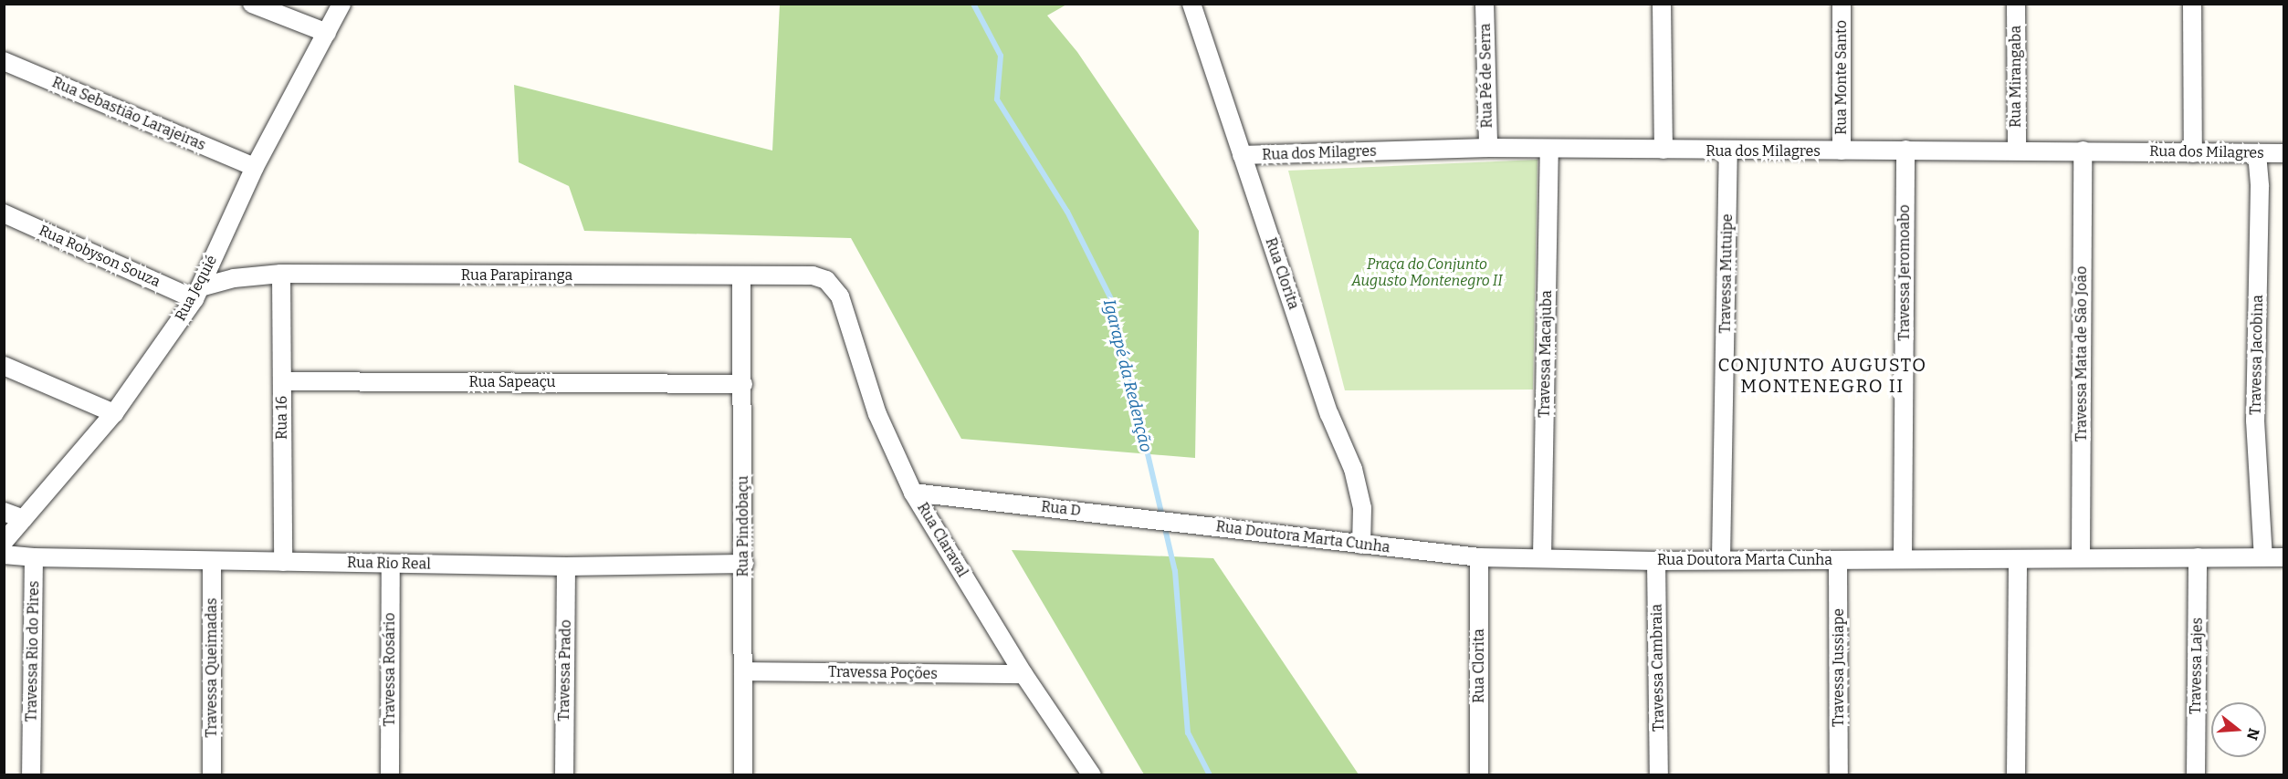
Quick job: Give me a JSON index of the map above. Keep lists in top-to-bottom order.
{
  "streets": {
    "street": [
      "Rua Pé de Serra",
      "Rua Mirangaba",
      "Rua Monte Santo",
      "Rua Sebastião Larajeiras",
      "Rua dos Milagres",
      "Rua Robyson Souza",
      "Travessa Jeromoabo",
      "Rua Clorita",
      "Travessa Mutuipe",
      "Rua Parapiranga",
      "Rua Jequié",
      "Travessa Macajuba",
      "Travessa Mata de São João",
      "Travessa Jacobina",
      "Rua Sapeaçu",
      "Rua 16",
      "Rua D",
      "Rua Pindobaçu",
      "Rua Doutora Marta Cunha",
      "Rua Claraval",
      "Rua Rio Real",
      "Travessa Rio do Pires",
      "Travessa Lajes",
      "Travessa Queimadas",
      "Travessa Cambraia",
      "Travessa Jussiape",
      "Travessa Rosário",
      "Travessa Prado",
      "Travessa Poções"
    ]
  },
  "crossings": [
    ["Rua Pé de Serra", "Rua dos Milagres"],
    ["Rua Mirangaba", "Rua dos Milagres"],
    ["Rua Monte Santo", "Rua dos Milagres"],
    ["Rua Sebastião Larajeiras", "Rua Jequié"],
    ["Rua dos Milagres", "Travessa Jeromoabo"],
    ["Rua dos Milagres", "Rua Clorita"],
    ["Rua dos Milagres", "Travessa Mutuipe"],
    ["Rua dos Milagres", "Travessa Macajuba"],
    ["Rua dos Milagres", "Travessa Mata de São João"],
    ["Rua dos Milagres", "Travessa Jacobina"],
    ["Rua Robyson Souza", "Rua Parapiranga"],
    ["Rua Robyson Souza", "Rua Jequié"],
    ["Travessa Jeromoabo", "Rua Doutora Marta Cunha"],
    ["Rua Clorita", "Rua Doutora Marta Cunha"],
    ["Travessa Mutuipe", "Rua Doutora Marta Cunha"],
    ["Rua Parapiranga", "Rua Jequié"],
    ["Rua Parapiranga", "Rua 16"],
    ["Rua Parapiranga", "Rua Pindobaçu"],
    ["Rua Parapiranga", "Rua Claraval"],
    ["Travessa Macajuba", "Rua Doutora Marta Cunha"],
    ["Travessa Mata de São João", "Rua Doutora Marta Cunha"],
    ["Travessa Jacobina", "Rua Doutora Marta Cunha"],
    ["Rua Sapeaçu", "Rua 16"],
    ["Rua Sapeaçu", "Rua Pindobaçu"],
    ["Rua 16", "Rua Rio Real"],
    ["Rua D", "Rua Doutora Marta Cunha"],
    ["Rua D", "Rua Claraval"],
    ["Rua Pindobaçu", "Rua Rio Real"],
    ["Rua Pindobaçu", "Travessa Poções"],
    ["Rua Doutora Marta Cunha", "Travessa Lajes"],
    ["Rua Doutora Marta Cunha", "Travessa Cambraia"],
    ["Rua Doutora Marta Cunha", "Travessa Jussiape"],
    ["Rua Claraval", "Travessa Poções"],
    ["Rua Rio Real", "Travessa Rio do Pires"],
    ["Rua Rio Real", "Travessa Queimadas"],
    ["Rua Rio Real", "Travessa Rosário"],
    ["Rua Rio Real", "Travessa Prado"]
  ],
  "districts": ["CONJUNTO AUGUSTO MONTENEGRO II"],
  "water": ["Igarapé da Redenção"],
  "parks": ["Praça do Conjunto Augusto Montenegro II"],
  "north": "right"
}
